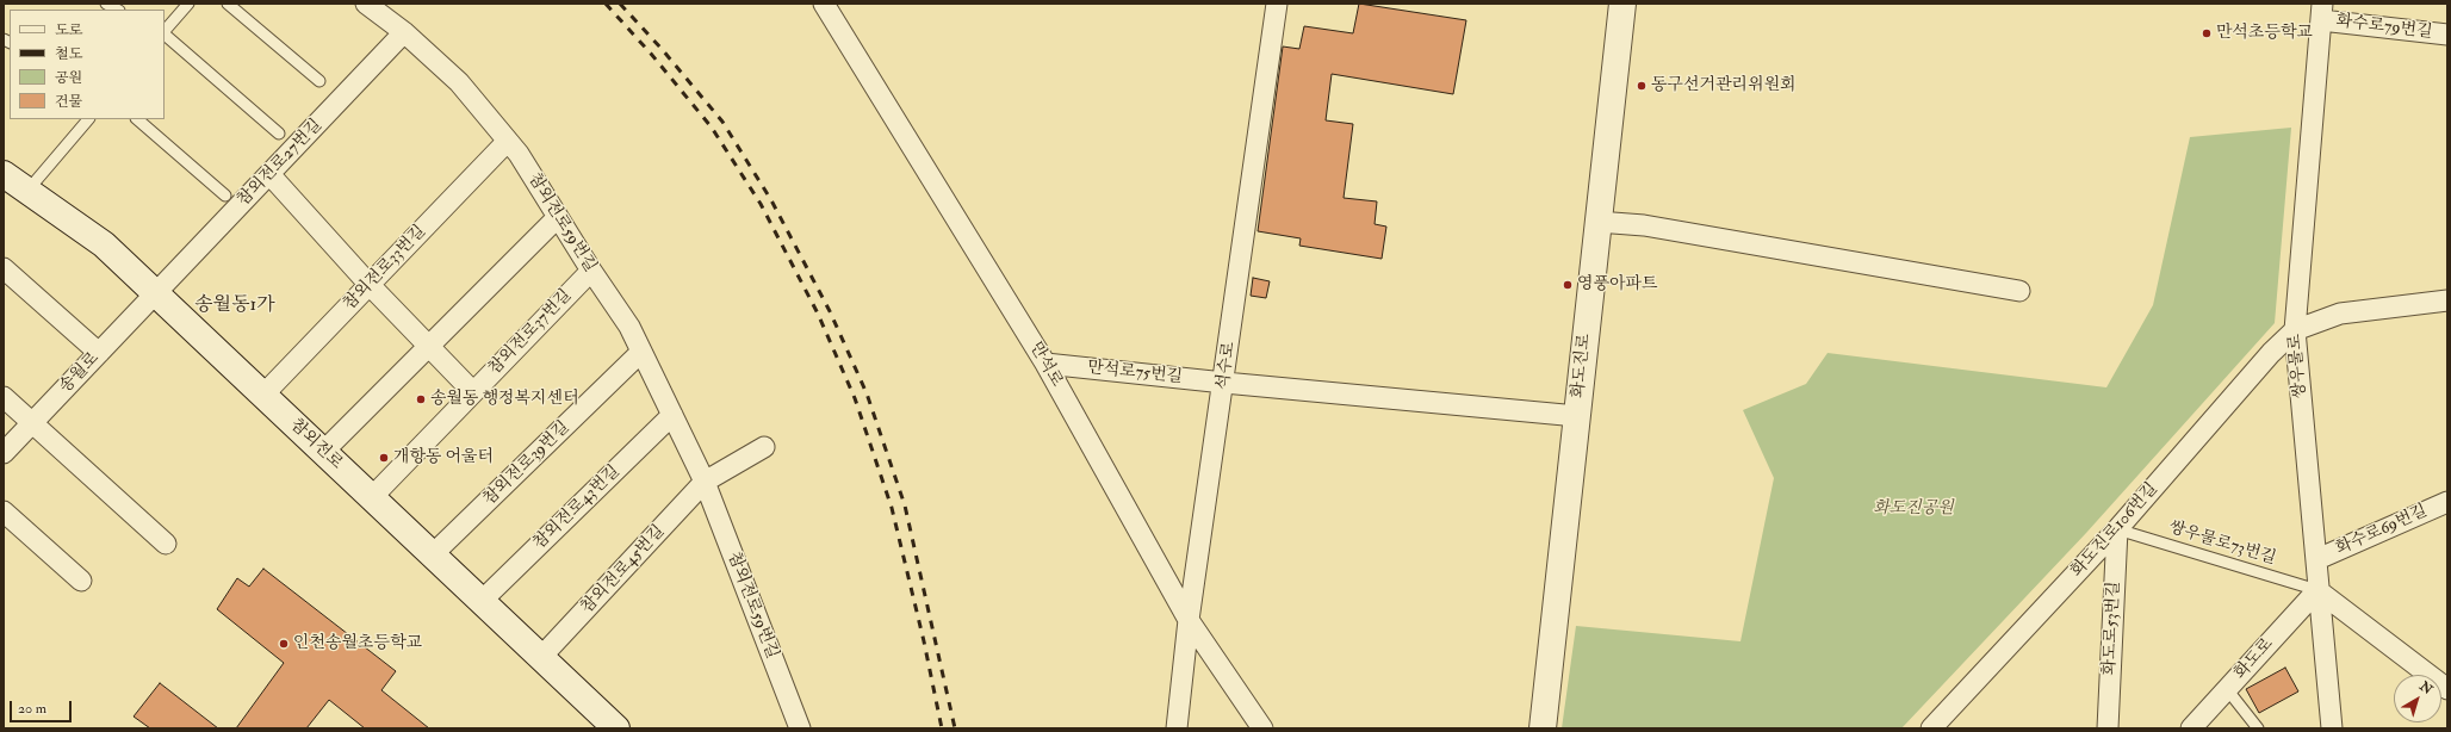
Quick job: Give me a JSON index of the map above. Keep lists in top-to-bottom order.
{
  "streets": {
    "main road": ["화도진로", "참외전로"],
    "street": [
      "화수로79번길",
      "참외전로27번길",
      "참외전로59번길",
      "참외전로33번길",
      "참외전로37번길",
      "만석로",
      "석수로",
      "쌍우물로",
      "송월로",
      "만석로75번길",
      "참외전로39번길",
      "참외전로43번길",
      "화도진로106번길",
      "화수로69번길",
      "참외전로45번길",
      "화도로53번길",
      "화도로"
    ],
    "lane": ["쌍우물로73번길"]
  },
  "crossings": [
    ["화수로79번길", "쌍우물로"],
    ["참외전로27번길", "참외전로59번길"],
    ["참외전로27번길", "송월로"],
    ["참외전로27번길", "참외전로"],
    ["참외전로59번길", "참외전로33번길"],
    ["참외전로59번길", "참외전로37번길"],
    ["참외전로59번길", "참외전로39번길"],
    ["참외전로59번길", "참외전로43번길"],
    ["참외전로59번길", "참외전로45번길"],
    ["참외전로33번길", "참외전로"],
    ["참외전로37번길", "참외전로"],
    ["만석로", "석수로"],
    ["만석로", "만석로75번길"],
    ["석수로", "만석로75번길"],
    ["화도진로", "만석로75번길"],
    ["쌍우물로", "화도진로106번길"],
    ["쌍우물로", "화수로69번길"],
    ["쌍우물로", "쌍우물로73번길"],
    ["쌍우물로", "화도로"],
    ["송월로", "참외전로"],
    ["참외전로", "참외전로39번길"],
    ["참외전로", "참외전로43번길"],
    ["참외전로", "참외전로45번길"],
    ["화도진로106번길", "쌍우물로73번길"],
    ["화도진로106번길", "화도로53번길"],
    ["쌍우물로73번길", "화도로53번길"],
    ["쌍우물로73번길", "화도로"]
  ],
  "districts": ["송월동1가"],
  "parks": ["화도진공원"],
  "places": [
    "만석초등학교",
    "동구선거관리위원회",
    "영풍아파트",
    "송월동 행정복지센터",
    "개항동 어울터",
    "인천송월초등학교"
  ],
  "legend": [
    "도로",
    "철도",
    "공원",
    "건물"
  ],
  "scale_bar": "20 m",
  "north": "top right"
}
